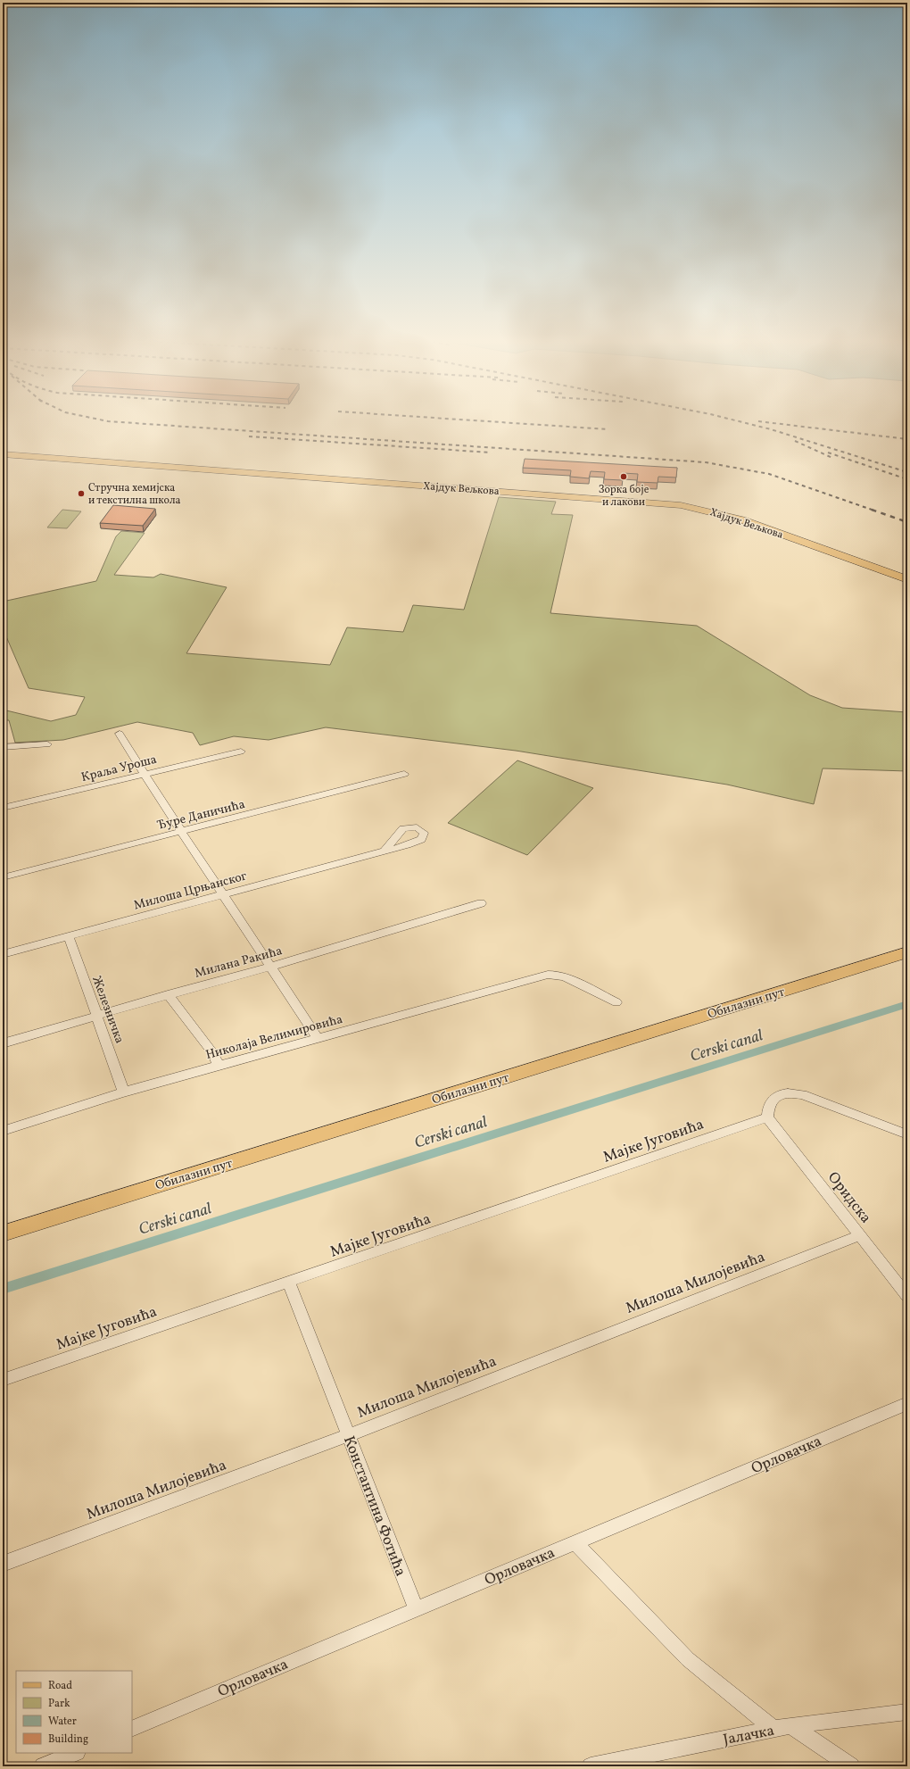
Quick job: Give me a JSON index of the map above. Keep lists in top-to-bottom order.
{
  "streets": {
    "main road": ["Хајдук Вељкова", "Обилазни пут"],
    "street": [
      "Краља Уроша",
      "Ђуре Даничића",
      "Милоша Црњанског",
      "Милана Ракића",
      "Железничка",
      "Николаја Велимировића",
      "Мајке Југовића",
      "Оридска",
      "Милоша Милојевића",
      "Орловачка",
      "Константина Фотића",
      "Јалачка"
    ]
  },
  "crossings": [
    ["Милоша Црњанског", "Железничка"],
    ["Милана Ракића", "Железничка"],
    ["Железничка", "Николаја Велимировића"],
    ["Мајке Југовића", "Оридска"],
    ["Мајке Југовића", "Константина Фотића"],
    ["Оридска", "Милоша Милојевића"],
    ["Милоша Милојевића", "Константина Фотића"],
    ["Орловачка", "Константина Фотића"]
  ],
  "water": ["Cerski canal"],
  "places": ["Зорка боје и лакови", "Стручна хемијска и текстилна школа"],
  "legend": [
    "Road",
    "Park",
    "Water",
    "Building"
  ]
}
